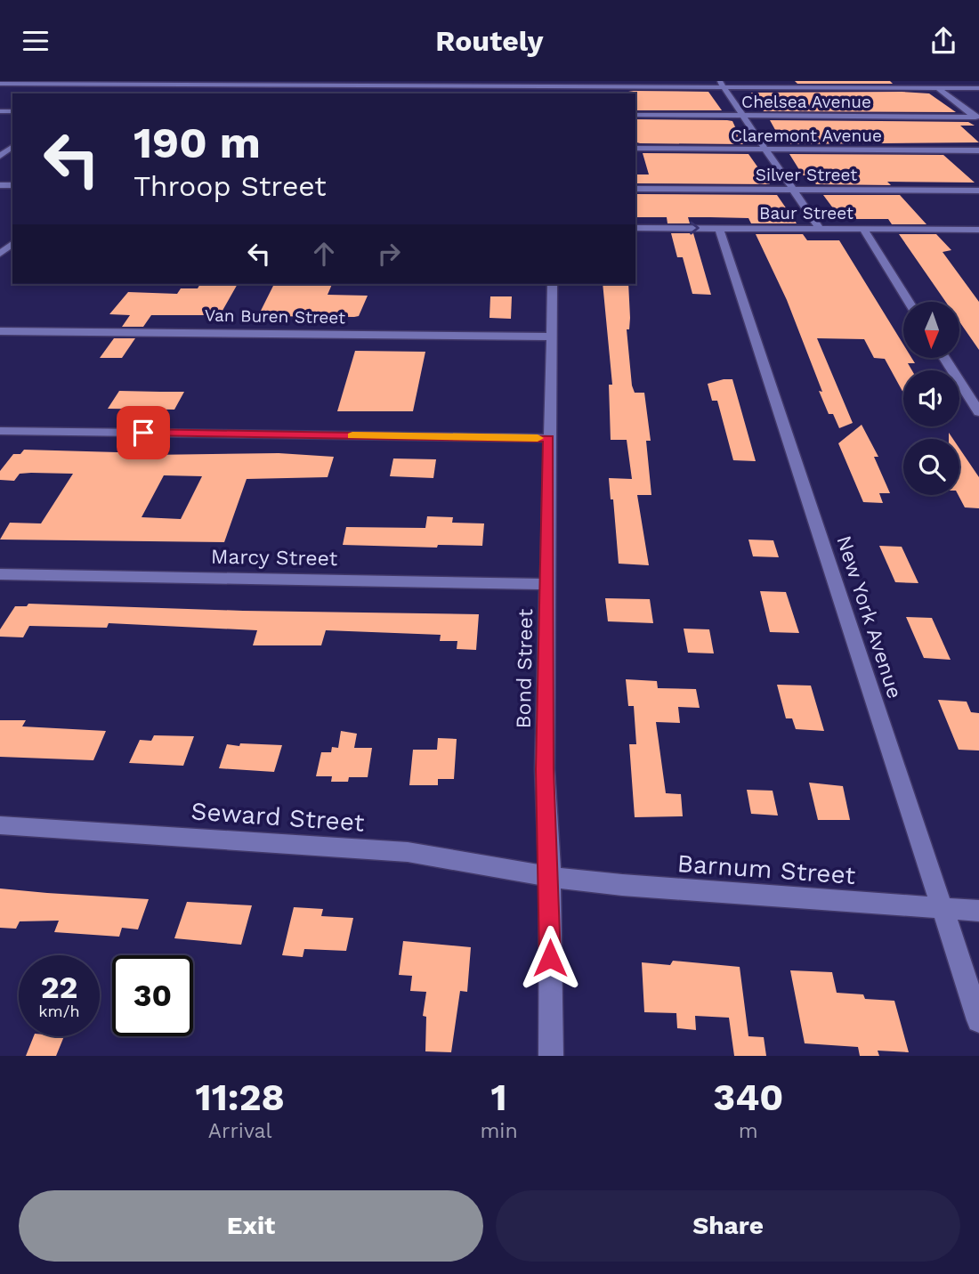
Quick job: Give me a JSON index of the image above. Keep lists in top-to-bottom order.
{
  "streets": {
    "street": [
      "Chelsea Avenue",
      "Claremont Avenue",
      "Silver Street",
      "Baur Street",
      "Van Buren Street",
      "Marcy Street",
      "New York Avenue",
      "Bond Street",
      "Seward Street",
      "Barnum Street"
    ]
  },
  "crossings": [
    ["Baur Street", "New York Avenue"],
    ["Van Buren Street", "Bond Street"],
    ["Marcy Street", "Bond Street"],
    ["New York Avenue", "Barnum Street"],
    ["Bond Street", "Seward Street"],
    ["Bond Street", "Barnum Street"],
    ["Seward Street", "Barnum Street"]
  ],
  "north": "bottom",
  "page": {
    "header": "Routely",
    "turn": ["190 m", "Throop Street"],
    "speed": "22 km/h",
    "limit": "30",
    "eta": [
      "11:28",
      "Arrival",
      "1",
      "min",
      "340",
      "m"
    ],
    "buttons": ["Exit", "Share"]
  }
}
